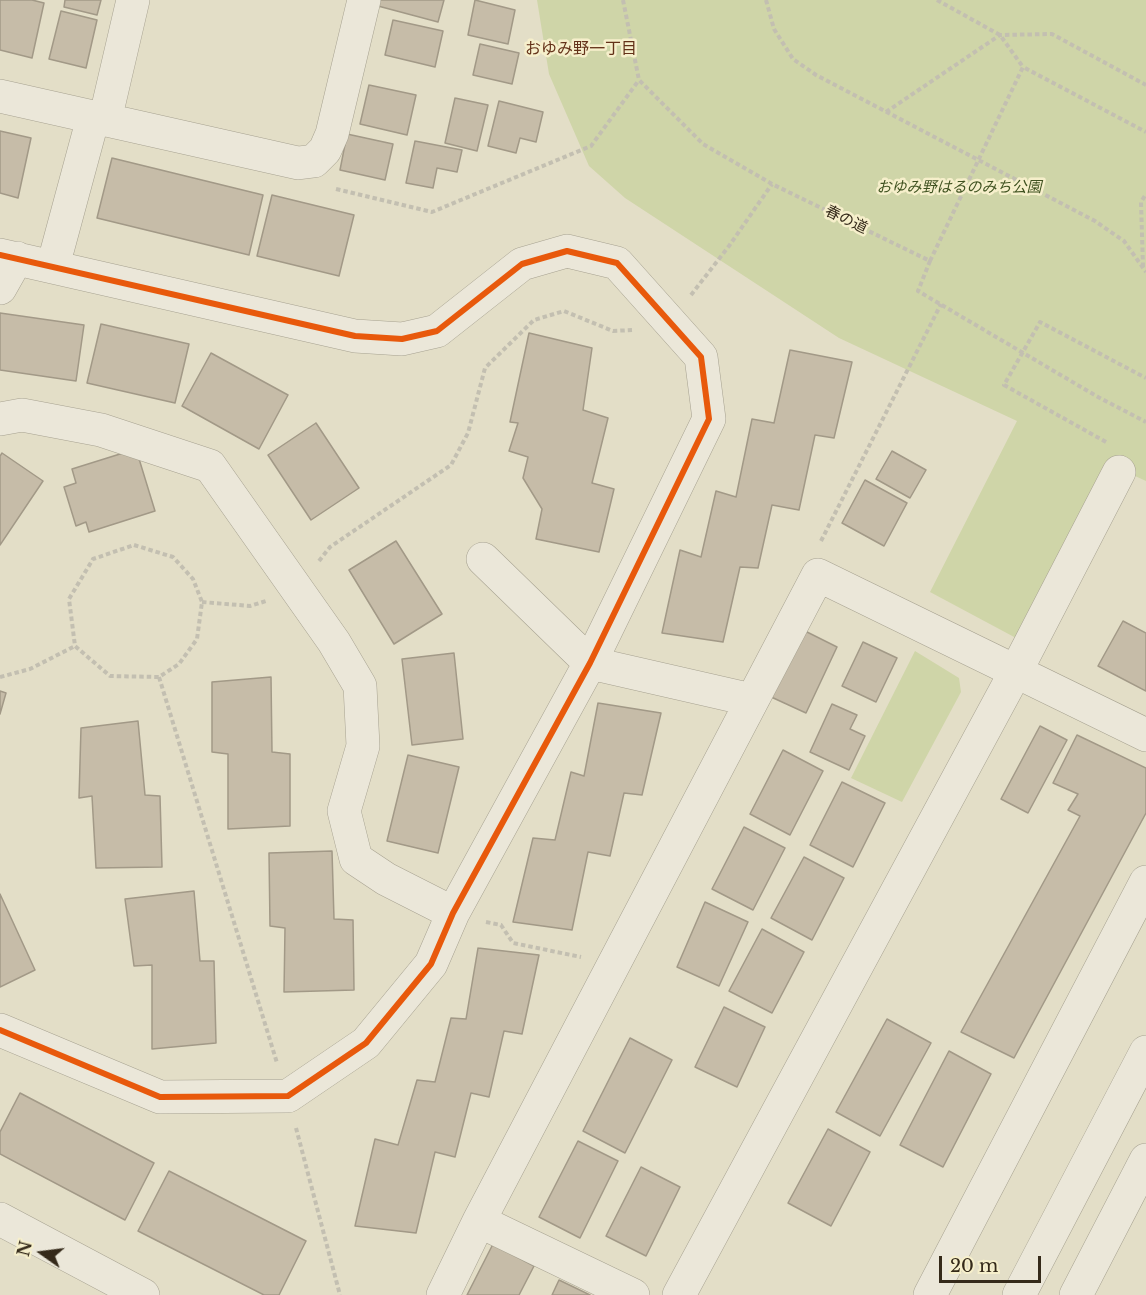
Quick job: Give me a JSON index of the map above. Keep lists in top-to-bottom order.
{
  "streets": {
    "path": ["春の道"]
  },
  "districts": ["おゆみ野一丁目"],
  "parks": ["おゆみ野はるのみち公園"],
  "scale_bar": "20 m",
  "north": "left"
}
